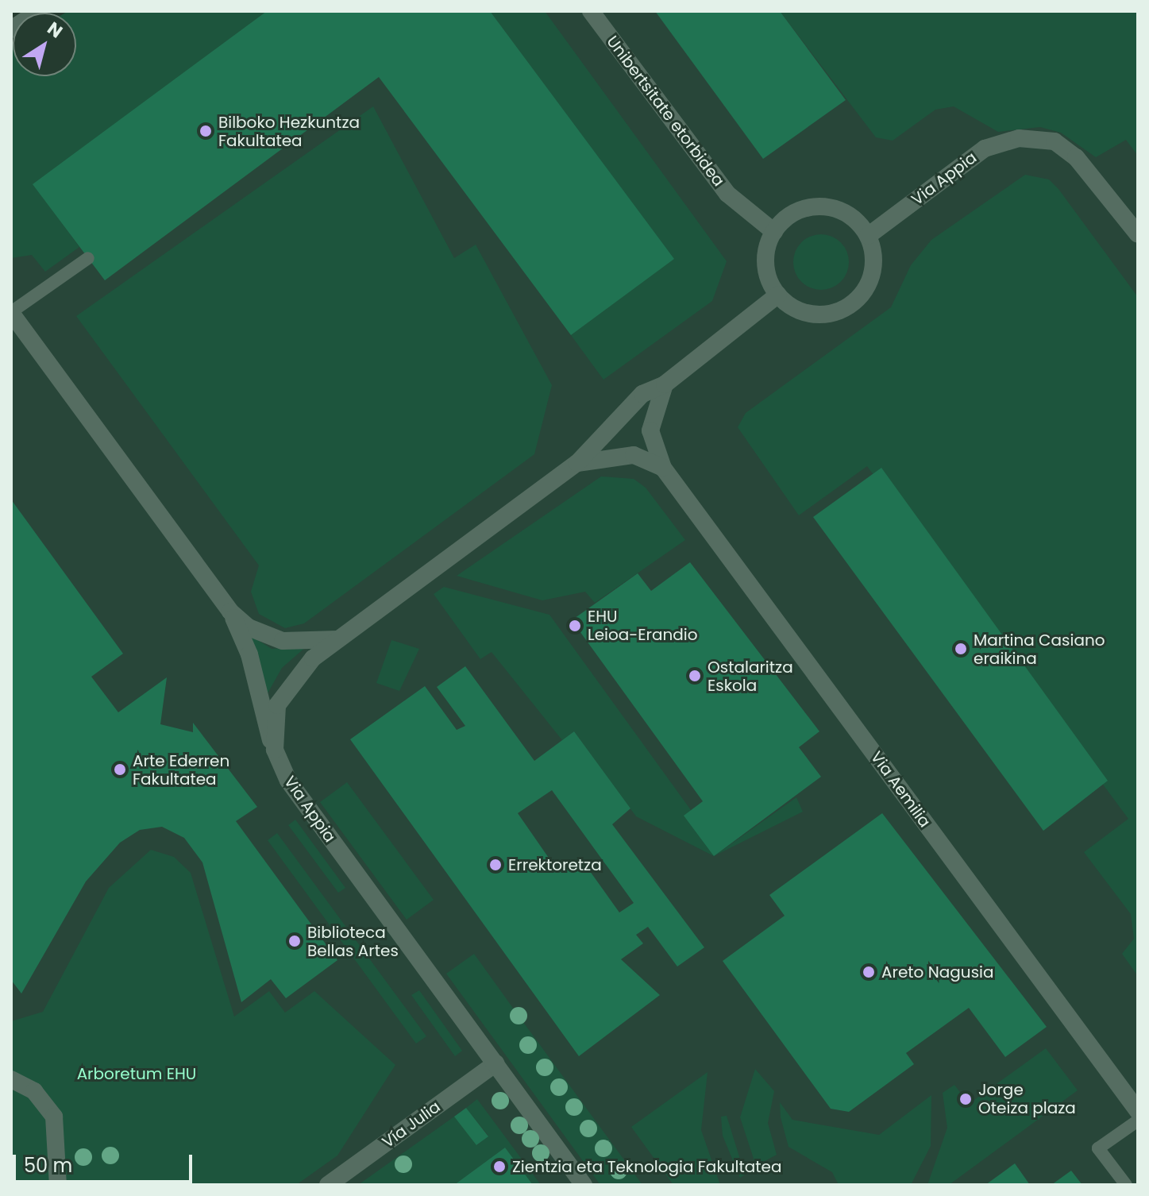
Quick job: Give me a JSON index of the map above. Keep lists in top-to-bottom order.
{
  "streets": {
    "street": [
      "Unibertsitate etorbidea",
      "Via Appia",
      "Via Aemilia",
      "Vía Julia"
    ]
  },
  "crossings": [
    ["Unibertsitate etorbidea", "Via Appia"],
    ["Via Appia", "Via Aemilia"],
    ["Via Appia", "Vía Julia"]
  ],
  "parks": ["Arboretum EHU"],
  "places": [
    "Bilboko Hezkuntza Fakultatea",
    "EHU Leioa-Erandio",
    "Martina Casiano eraikina",
    "Ostalaritza Eskola",
    "Arte Ederren Fakultatea",
    "Errektoretza",
    "Biblioteca Bellas Artes",
    "Areto Nagusia",
    "Jorge Oteiza plaza",
    "Zientzia eta Teknologia Fakultatea"
  ],
  "scale_bar": "50 m",
  "north": "top right"
}
